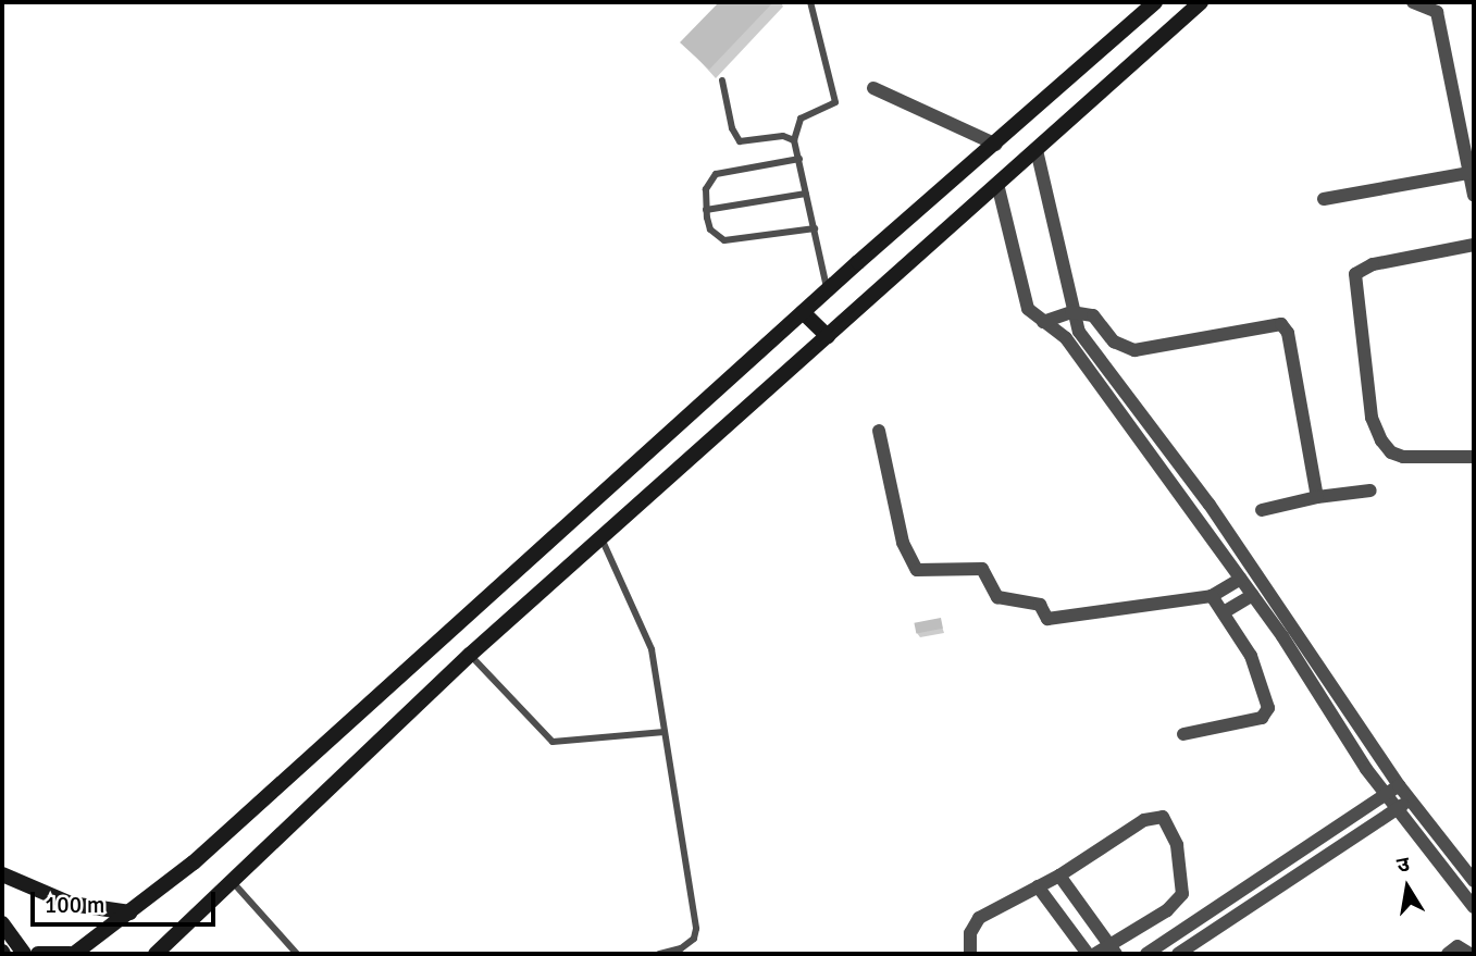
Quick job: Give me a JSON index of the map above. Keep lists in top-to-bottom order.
{
  "scale_bar": "100 m",
  "north": "top"
}
